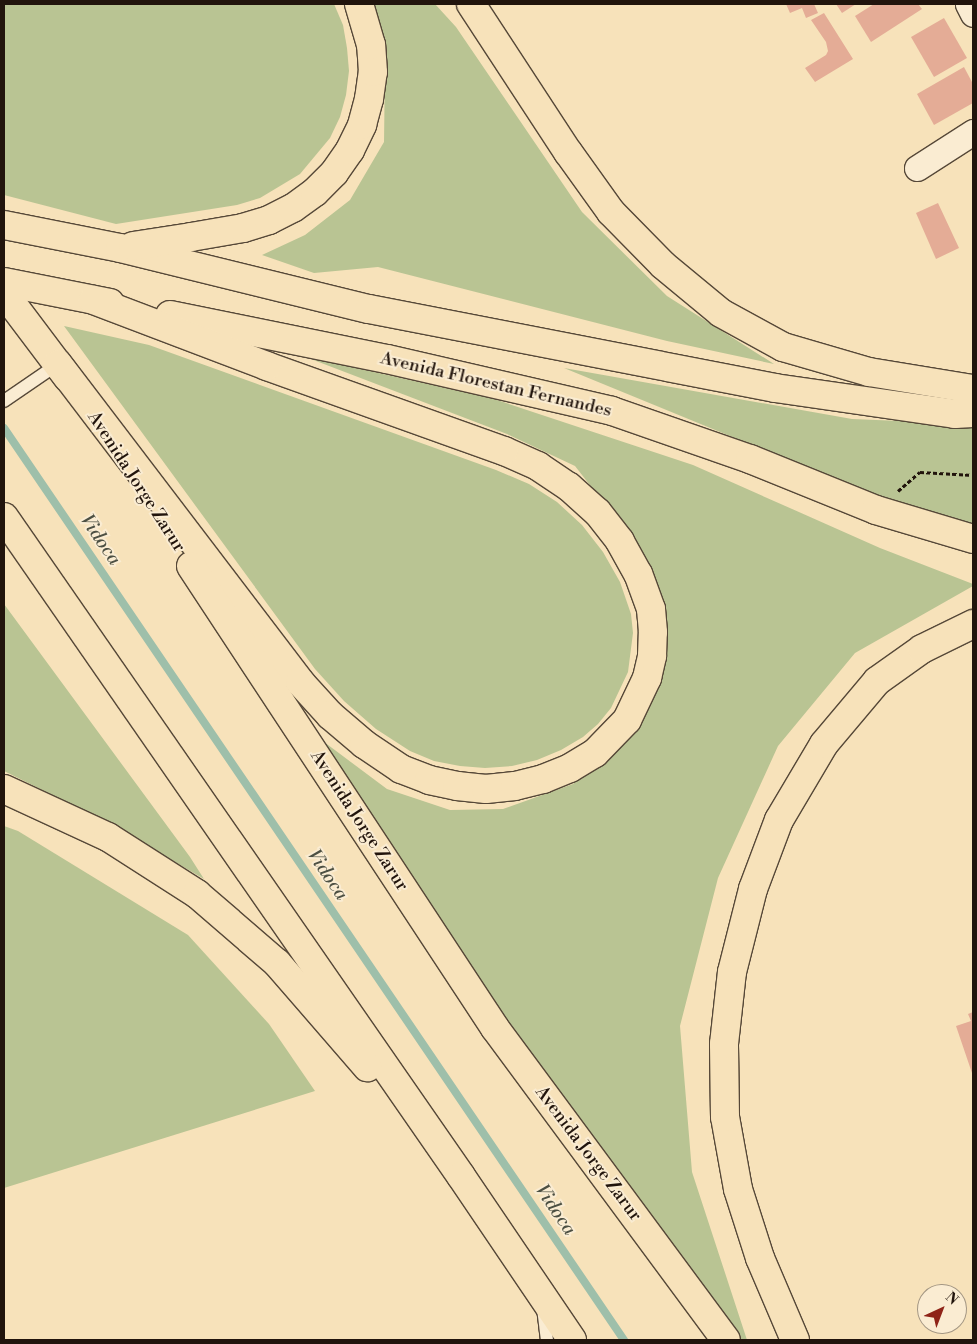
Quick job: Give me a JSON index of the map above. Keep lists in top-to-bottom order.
{
  "streets": {
    "highway": ["Avenida Florestan Fernandes", "Avenida Jorge Zarur"]
  },
  "water": ["Vidoca"],
  "north": "top right"
}
